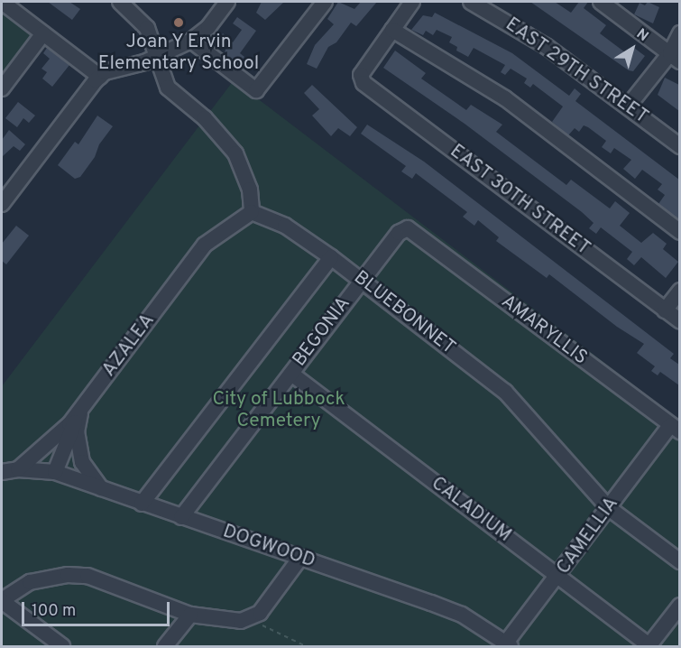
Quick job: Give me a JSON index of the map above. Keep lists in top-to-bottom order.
{
  "streets": {
    "street": [
      "EAST 29TH STREET",
      "EAST 30TH STREET",
      "BLUEBONNET",
      "AMARYLLIS",
      "BEGONIA",
      "AZALEA",
      "CALADIUM",
      "CAMELLIA",
      "DOGWOOD"
    ]
  },
  "crossings": [
    ["BLUEBONNET", "BEGONIA"],
    ["BLUEBONNET", "AZALEA"],
    ["BLUEBONNET", "CAMELLIA"],
    ["AMARYLLIS", "BEGONIA"],
    ["AMARYLLIS", "CAMELLIA"],
    ["BEGONIA", "CALADIUM"],
    ["BEGONIA", "DOGWOOD"],
    ["AZALEA", "DOGWOOD"],
    ["CALADIUM", "CAMELLIA"],
    ["CAMELLIA", "DOGWOOD"]
  ],
  "parks": ["City of Lubbock Cemetery"],
  "places": ["Joan Y Ervin Elementary School"],
  "scale_bar": "100 m",
  "north": "top right"
}
